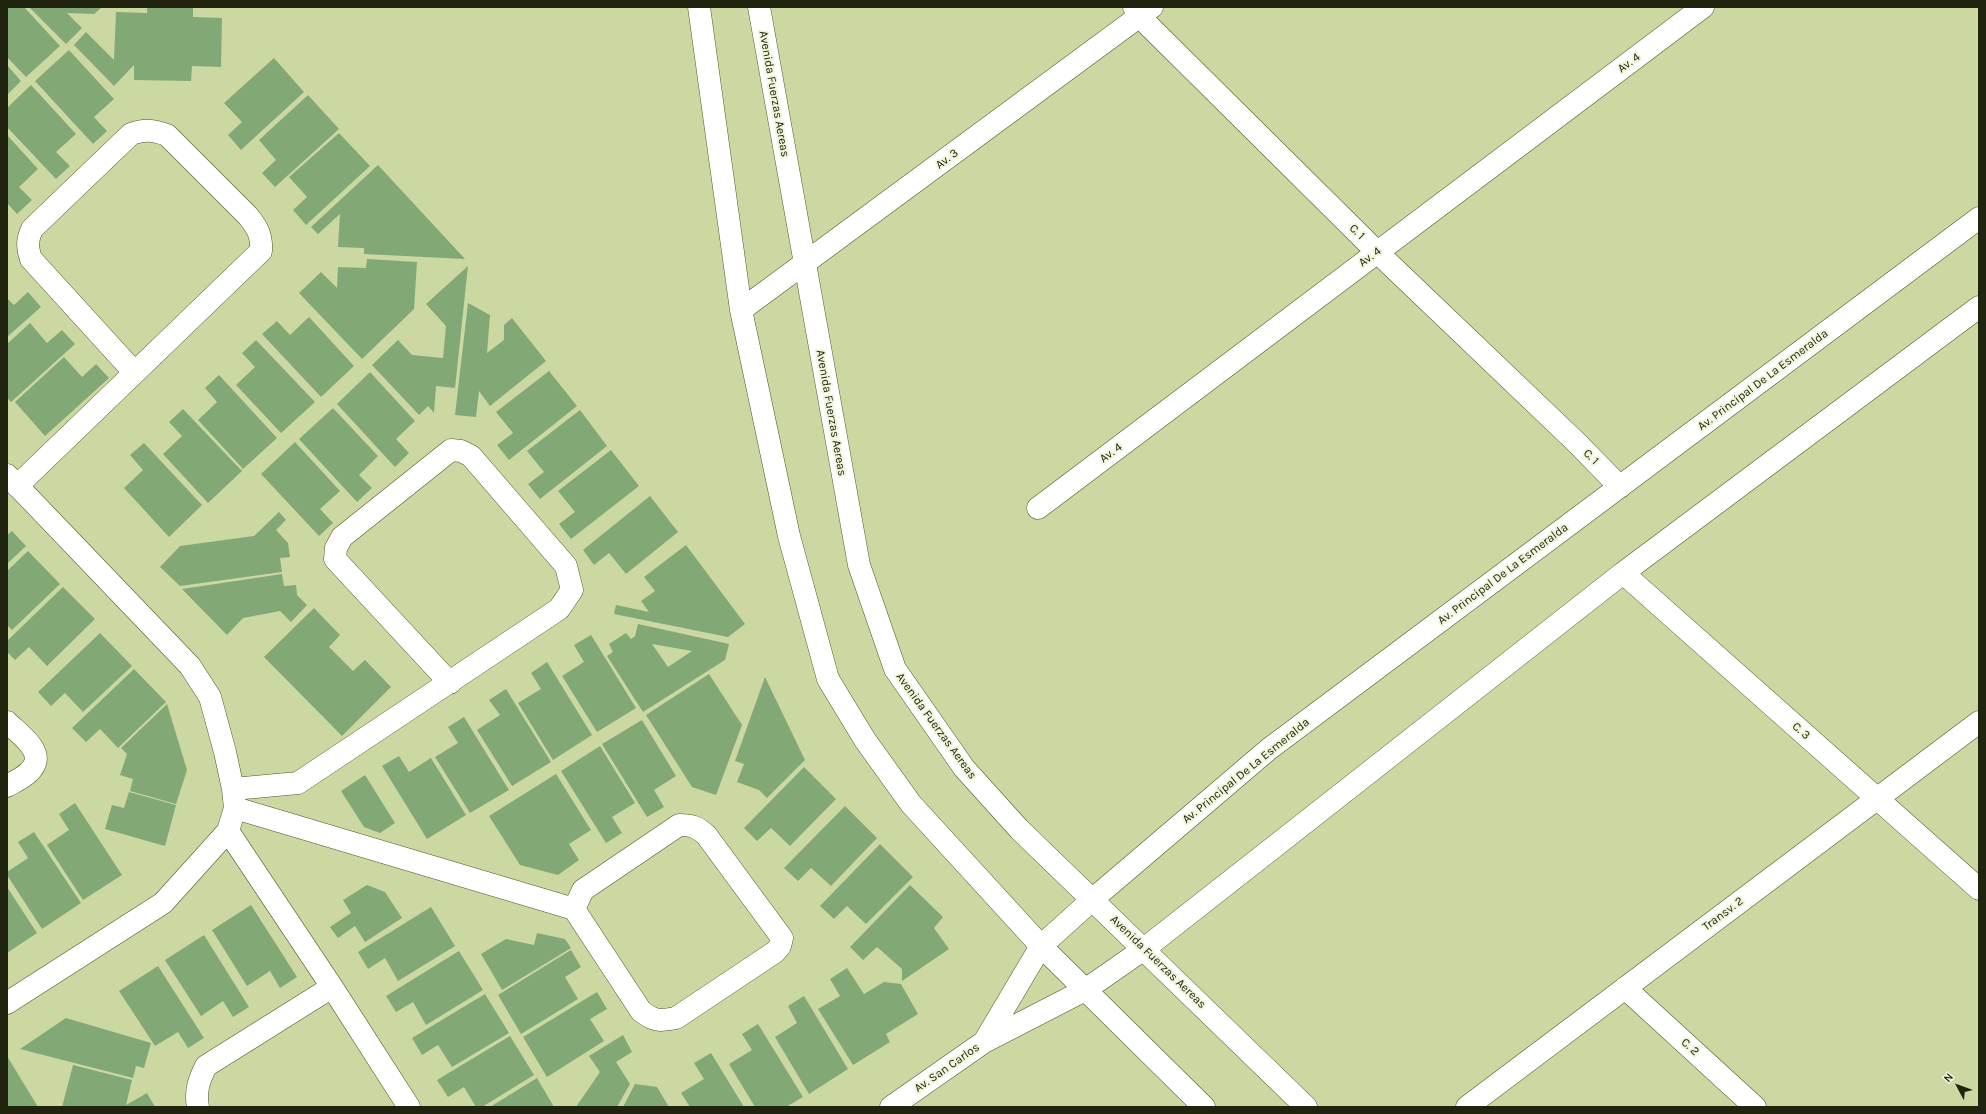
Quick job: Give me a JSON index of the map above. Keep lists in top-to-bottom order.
{
  "streets": {
    "street": [
      "Av. 4",
      "Avenida Fuerzas Aereas",
      "Av. 3",
      "C. 1",
      "Av. Principal De La Esmeralda",
      "C. 3",
      "Transv. 2",
      "C. 2",
      "Av. San Carlos"
    ]
  },
  "crossings": [
    ["Av. 4", "C. 1"],
    ["Avenida Fuerzas Aereas", "Av. 3"],
    ["Avenida Fuerzas Aereas", "Av. Principal De La Esmeralda"],
    ["Av. 3", "C. 1"],
    ["C. 1", "Av. Principal De La Esmeralda"],
    ["Av. Principal De La Esmeralda", "Av. San Carlos"],
    ["C. 3", "Transv. 2"],
    ["Transv. 2", "C. 2"]
  ],
  "north": "top left"
}
